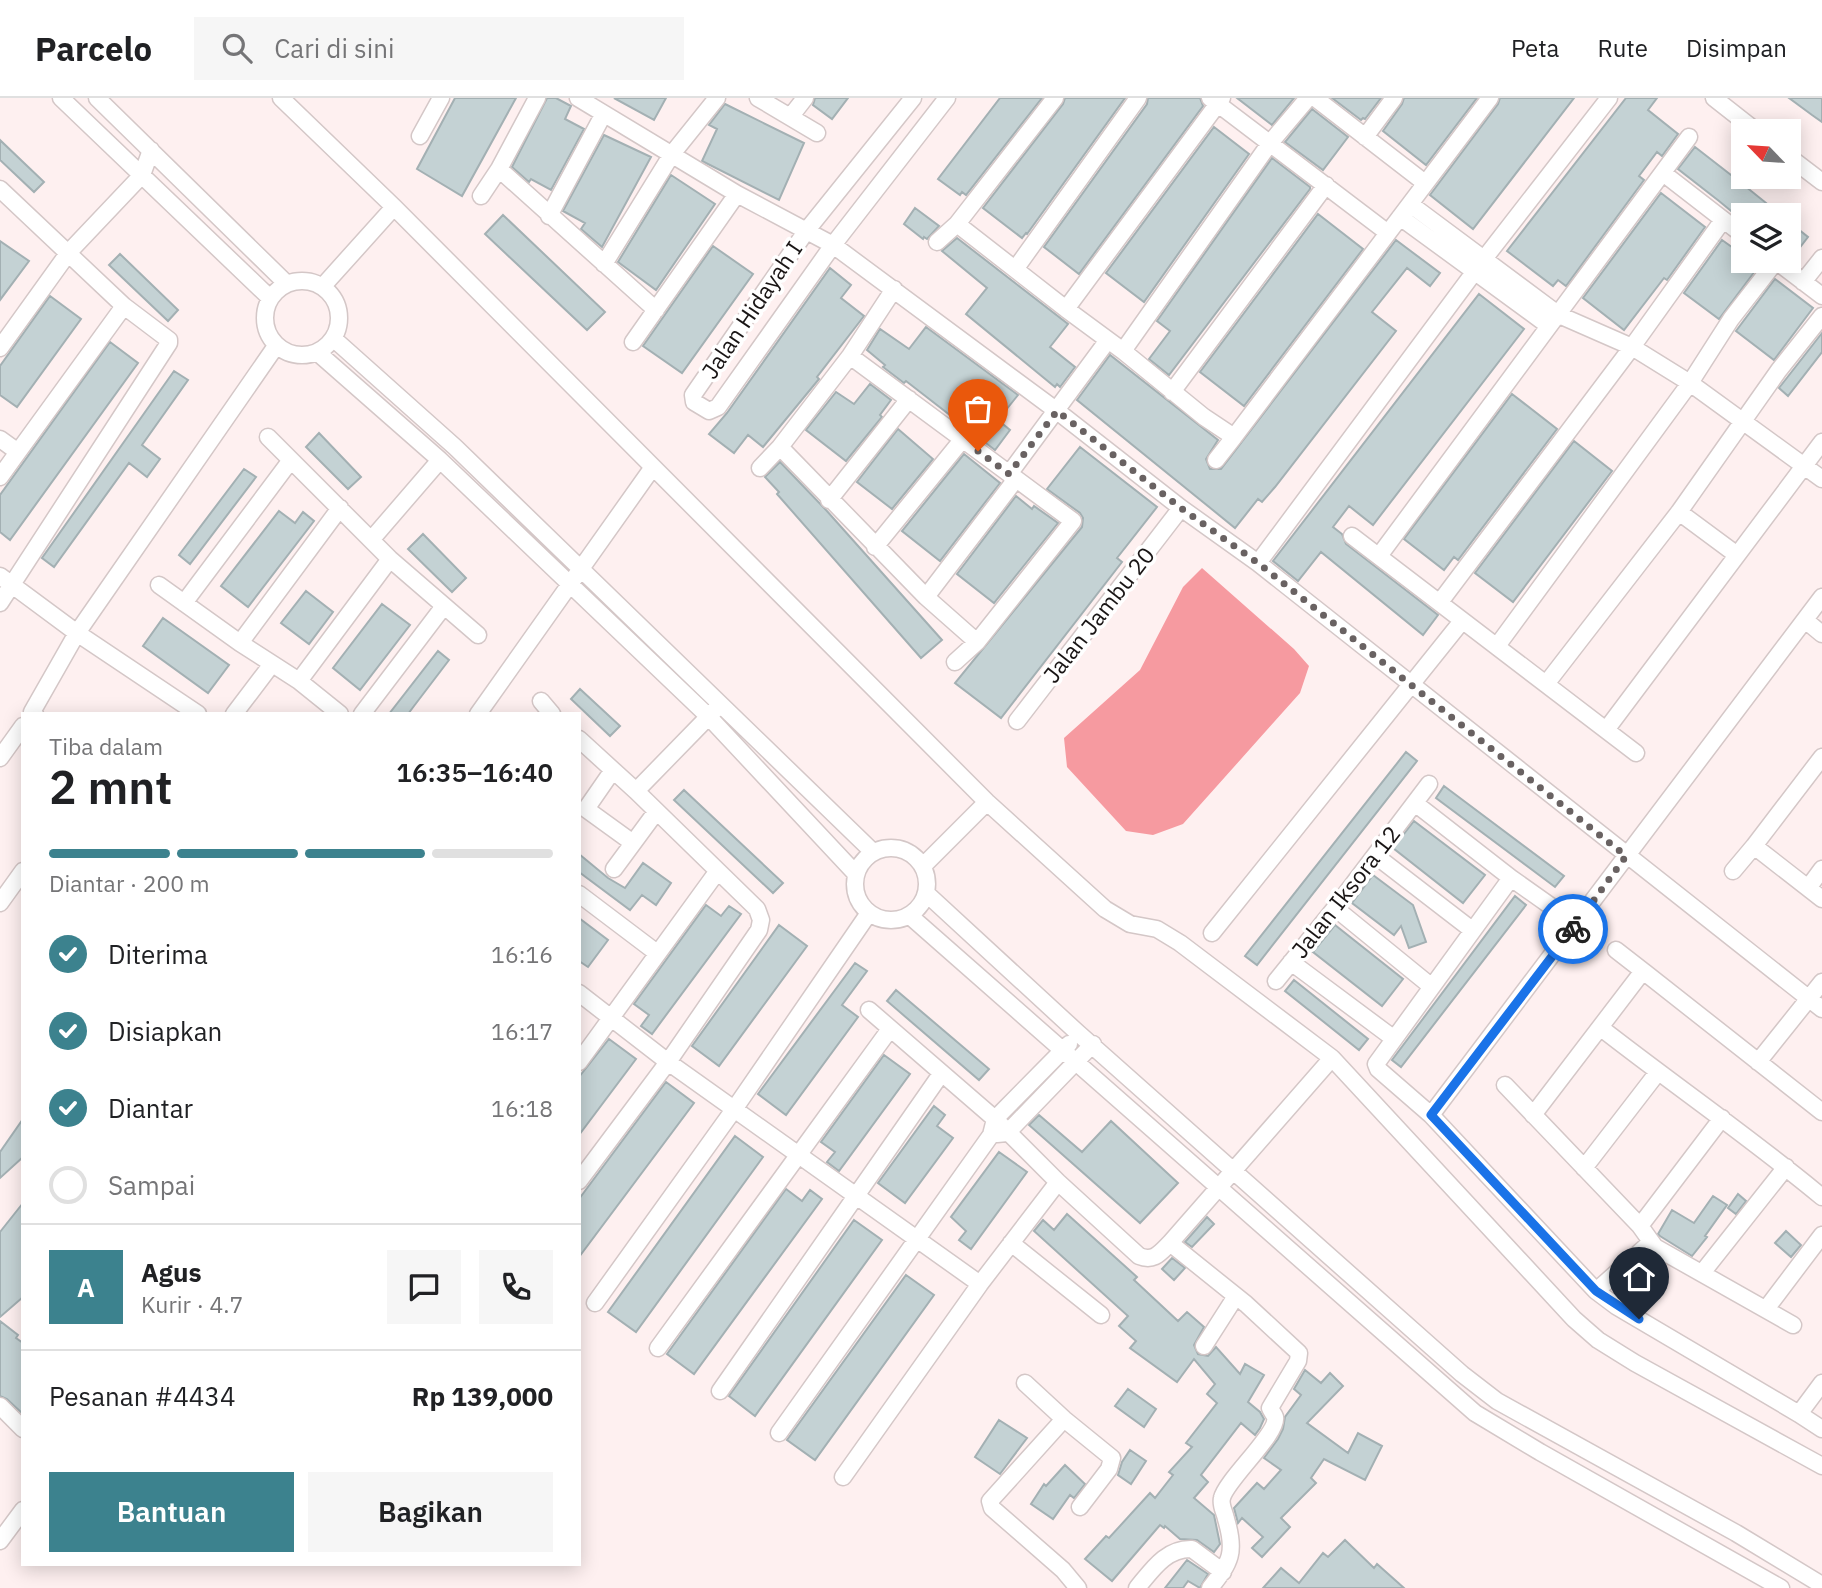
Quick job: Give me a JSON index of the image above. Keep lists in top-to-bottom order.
{
  "streets": {
    "street": ["Jalan Hidayah I", "Jalan Jambu 20", "Jalan Iksora 12"]
  },
  "north": "top left",
  "page": {
    "header": "Parcelo",
    "search": "Cari di sini",
    "nav": ["Peta", "Rute", "Disimpan"],
    "heading": ["2 mnt", "Tiba dalam", "16:35–16:40"],
    "panel": [
      "Agus",
      "Kurir · 4.7",
      "Pesanan #4434",
      "Rp 139,000"
    ],
    "bar": "Diantar · 200 m",
    "list": [
      ["Diterima", "16:16"],
      ["Disiapkan", "16:17"],
      ["Diantar", "16:18"],
      "Sampai"
    ],
    "round": "A",
    "buttons": ["Bantuan", "Bagikan"]
  }
}
